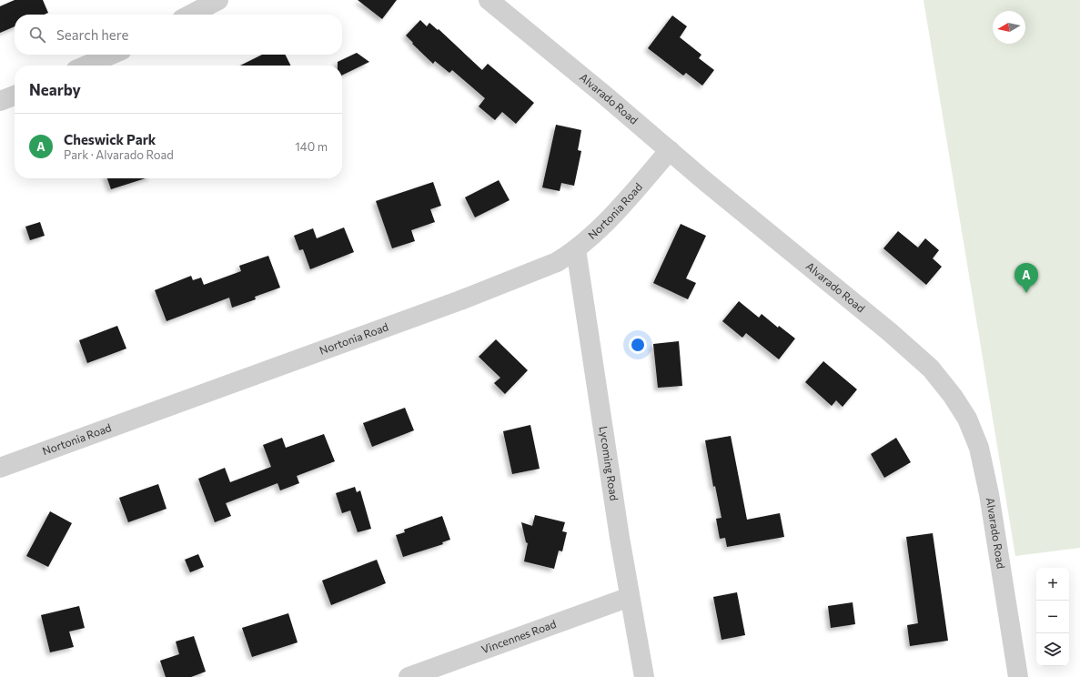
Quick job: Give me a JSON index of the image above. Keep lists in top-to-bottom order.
{
  "streets": {
    "street": [
      "Alvarado Road",
      "Nortonia Road",
      "Lycoming Road",
      "Vincennes Road"
    ]
  },
  "crossings": [
    ["Alvarado Road", "Nortonia Road"],
    ["Nortonia Road", "Lycoming Road"],
    ["Lycoming Road", "Vincennes Road"]
  ],
  "north": "left",
  "page": {
    "search": "Search here",
    "heading": "Nearby",
    "list": [
      {
        "mark": "A",
        "name": "Cheswick Park",
        "note": "Park · Alvarado Road",
        "value": "140 m"
      }
    ],
    "pins": "A",
    "map_buttons": ["+", "−"]
  }
}
